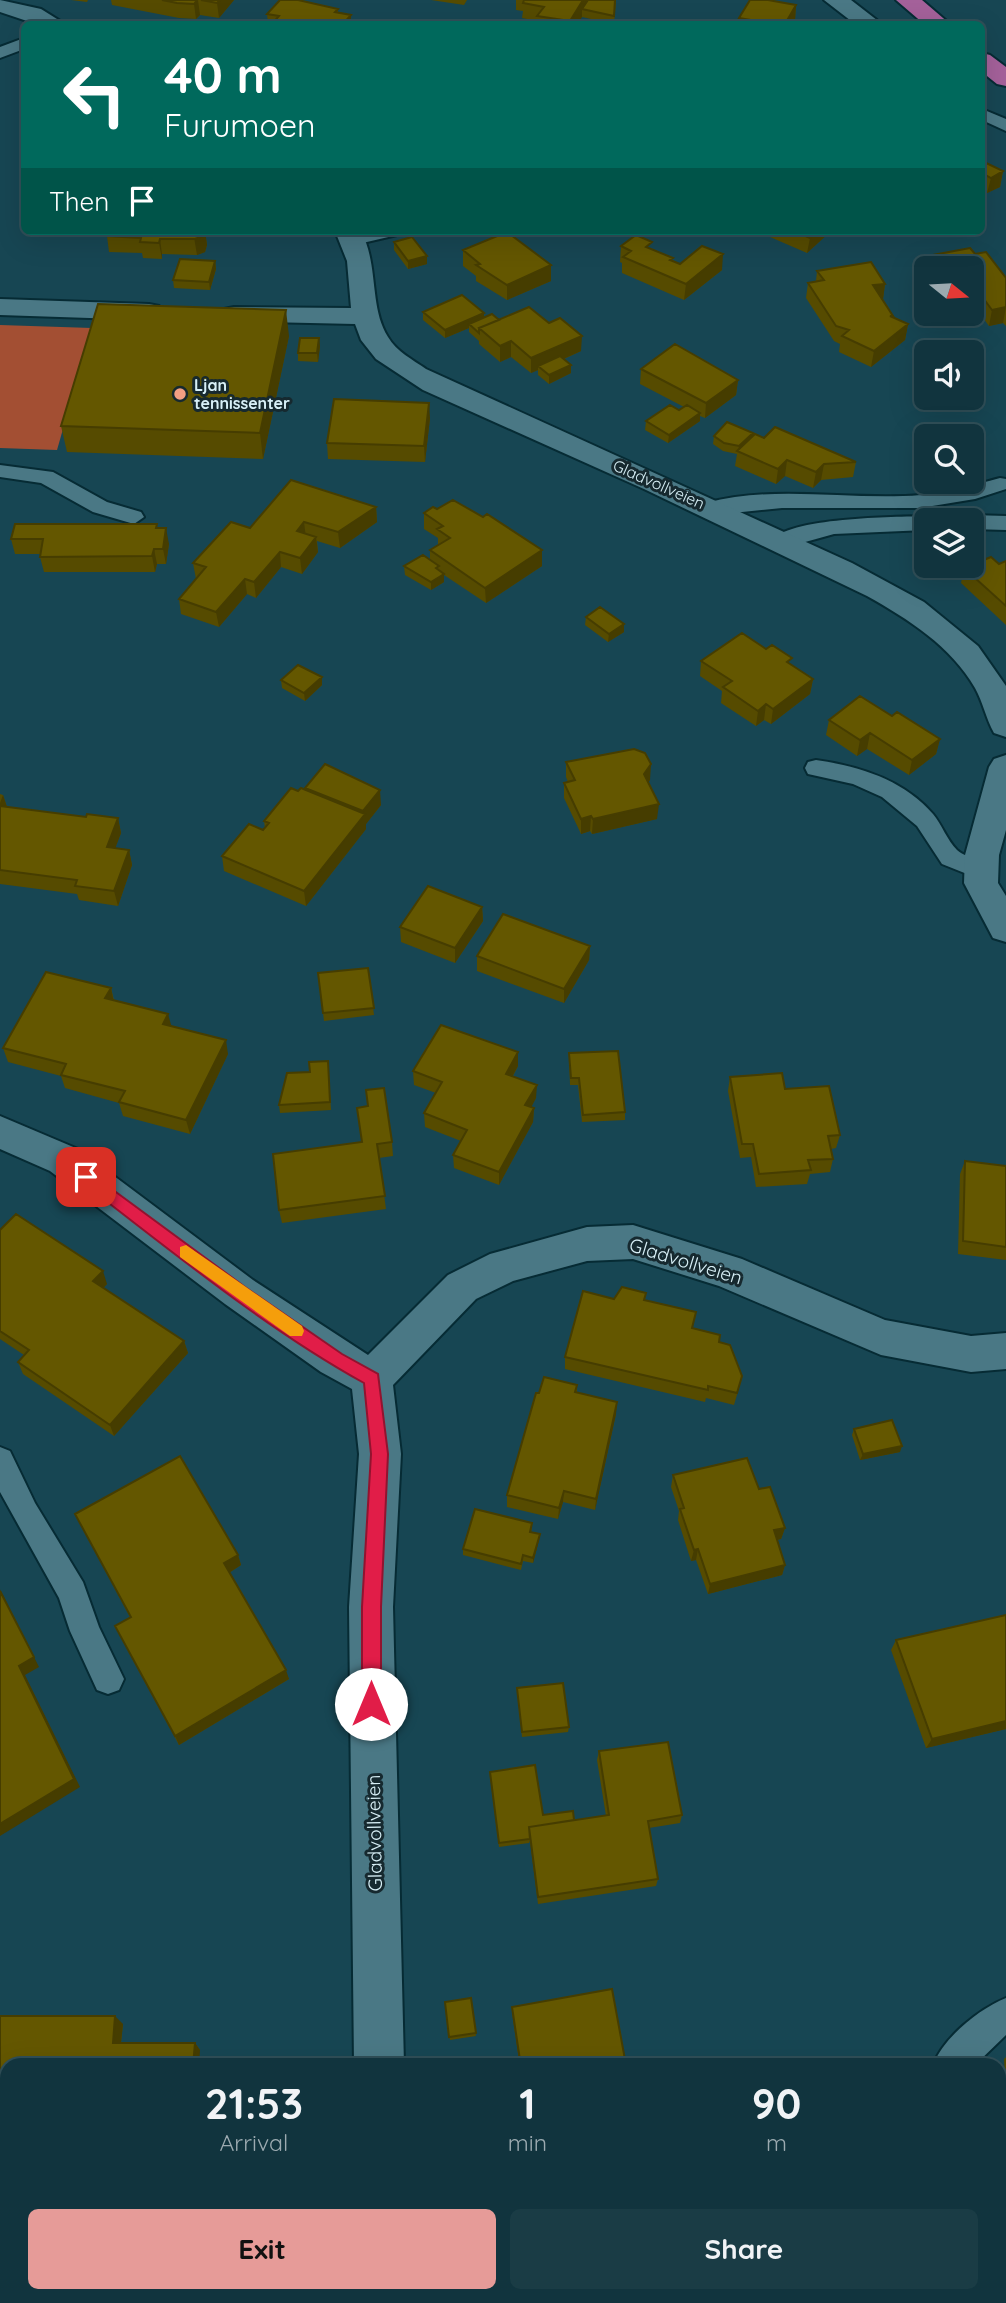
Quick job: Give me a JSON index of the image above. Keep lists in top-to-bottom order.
{
  "streets": {
    "street": ["Gladvollveien"]
  },
  "places": ["Ljan tennissenter"],
  "north": "right",
  "page": {
    "turn": ["40 m", "Furumoen"],
    "then": "Then",
    "eta": [
      "21:53",
      "Arrival",
      "1",
      "min",
      "90",
      "m"
    ],
    "buttons": ["Exit", "Share"]
  }
}
